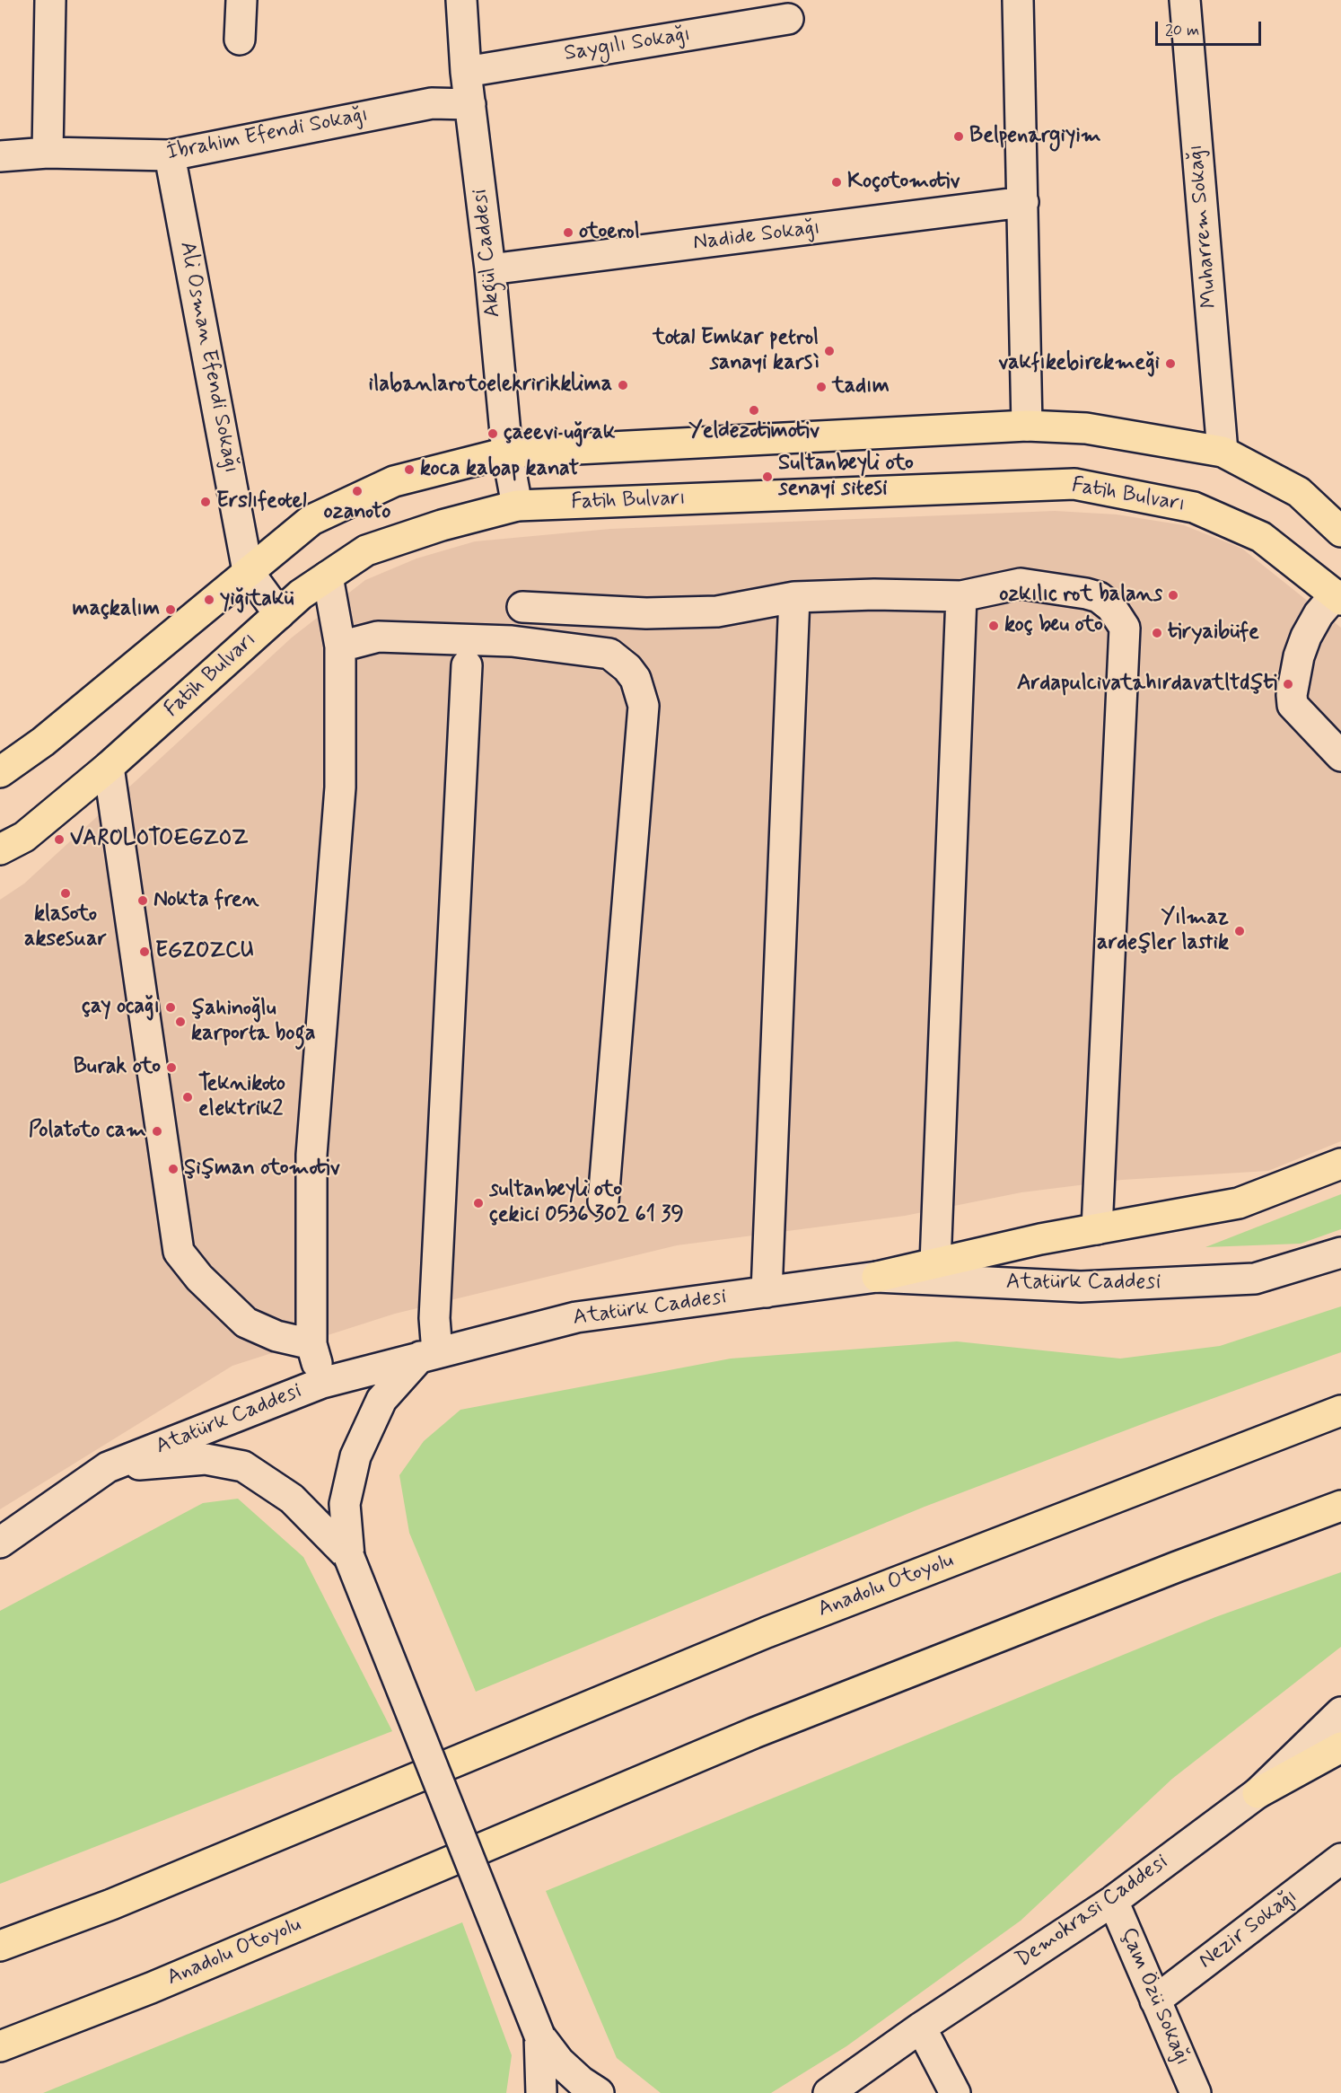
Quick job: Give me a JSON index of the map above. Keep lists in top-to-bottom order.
{
  "streets": {
    "main road": ["Fatih Bulvarı", "Anadolu Otoyolu"],
    "street": [
      "Saygılı Sokağı",
      "İbrahim Efendi Sokağı",
      "Muharrem Sokağı",
      "Nadide Sokağı",
      "Akgül Caddesi",
      "Ali Osman Efendi Sokağı",
      "Atatürk Caddesi",
      "Demokrasi Caddesi",
      "Nezir Sokağı",
      "Çam Özü Sokağı"
    ]
  },
  "crossings": [
    ["Saygılı Sokağı", "Akgül Caddesi"],
    ["İbrahim Efendi Sokağı", "Akgül Caddesi"],
    ["İbrahim Efendi Sokağı", "Ali Osman Efendi Sokağı"],
    ["Nadide Sokağı", "Akgül Caddesi"],
    ["Akgül Caddesi", "Fatih Bulvarı"],
    ["Ali Osman Efendi Sokağı", "Fatih Bulvarı"],
    ["Demokrasi Caddesi", "Çam Özü Sokağı"],
    ["Nezir Sokağı", "Çam Özü Sokağı"]
  ],
  "places": [
    "Belpenargiyim",
    "Koçotomotiv",
    "otoerol",
    "total Emkar petrol sanayi karsì",
    "vakfıkebirekmeği",
    "ilabanlarotoelekririkklima",
    "tadım",
    "Yeldezotimotiv",
    "çaeevi uğrak",
    "koca kabap kanat",
    "Sultanbeyli oto senayi sitesi",
    "ozanoto",
    "Erslıfeotel",
    "ozkılıc rot balans",
    "yiğitakü",
    "maçkalım",
    "koç beu oto",
    "tiryaibüfe",
    "Ardapulcivatahırdavatltdşti",
    "VAROLOTOEGZOZ",
    "klasoto aksesuar",
    "Nokta fren",
    "Yılmaz ardeşler lastik",
    "EGZOZCU",
    "çay ocağı",
    "şahinoğlu karporta boga",
    "Burak oto",
    "Teknikoto elektrik2",
    "Polatoto cam",
    "Şişman otomotiv",
    "sultanbeyli oto çekici 0536 302 61 39"
  ],
  "scale_bar": "20 m"
}
